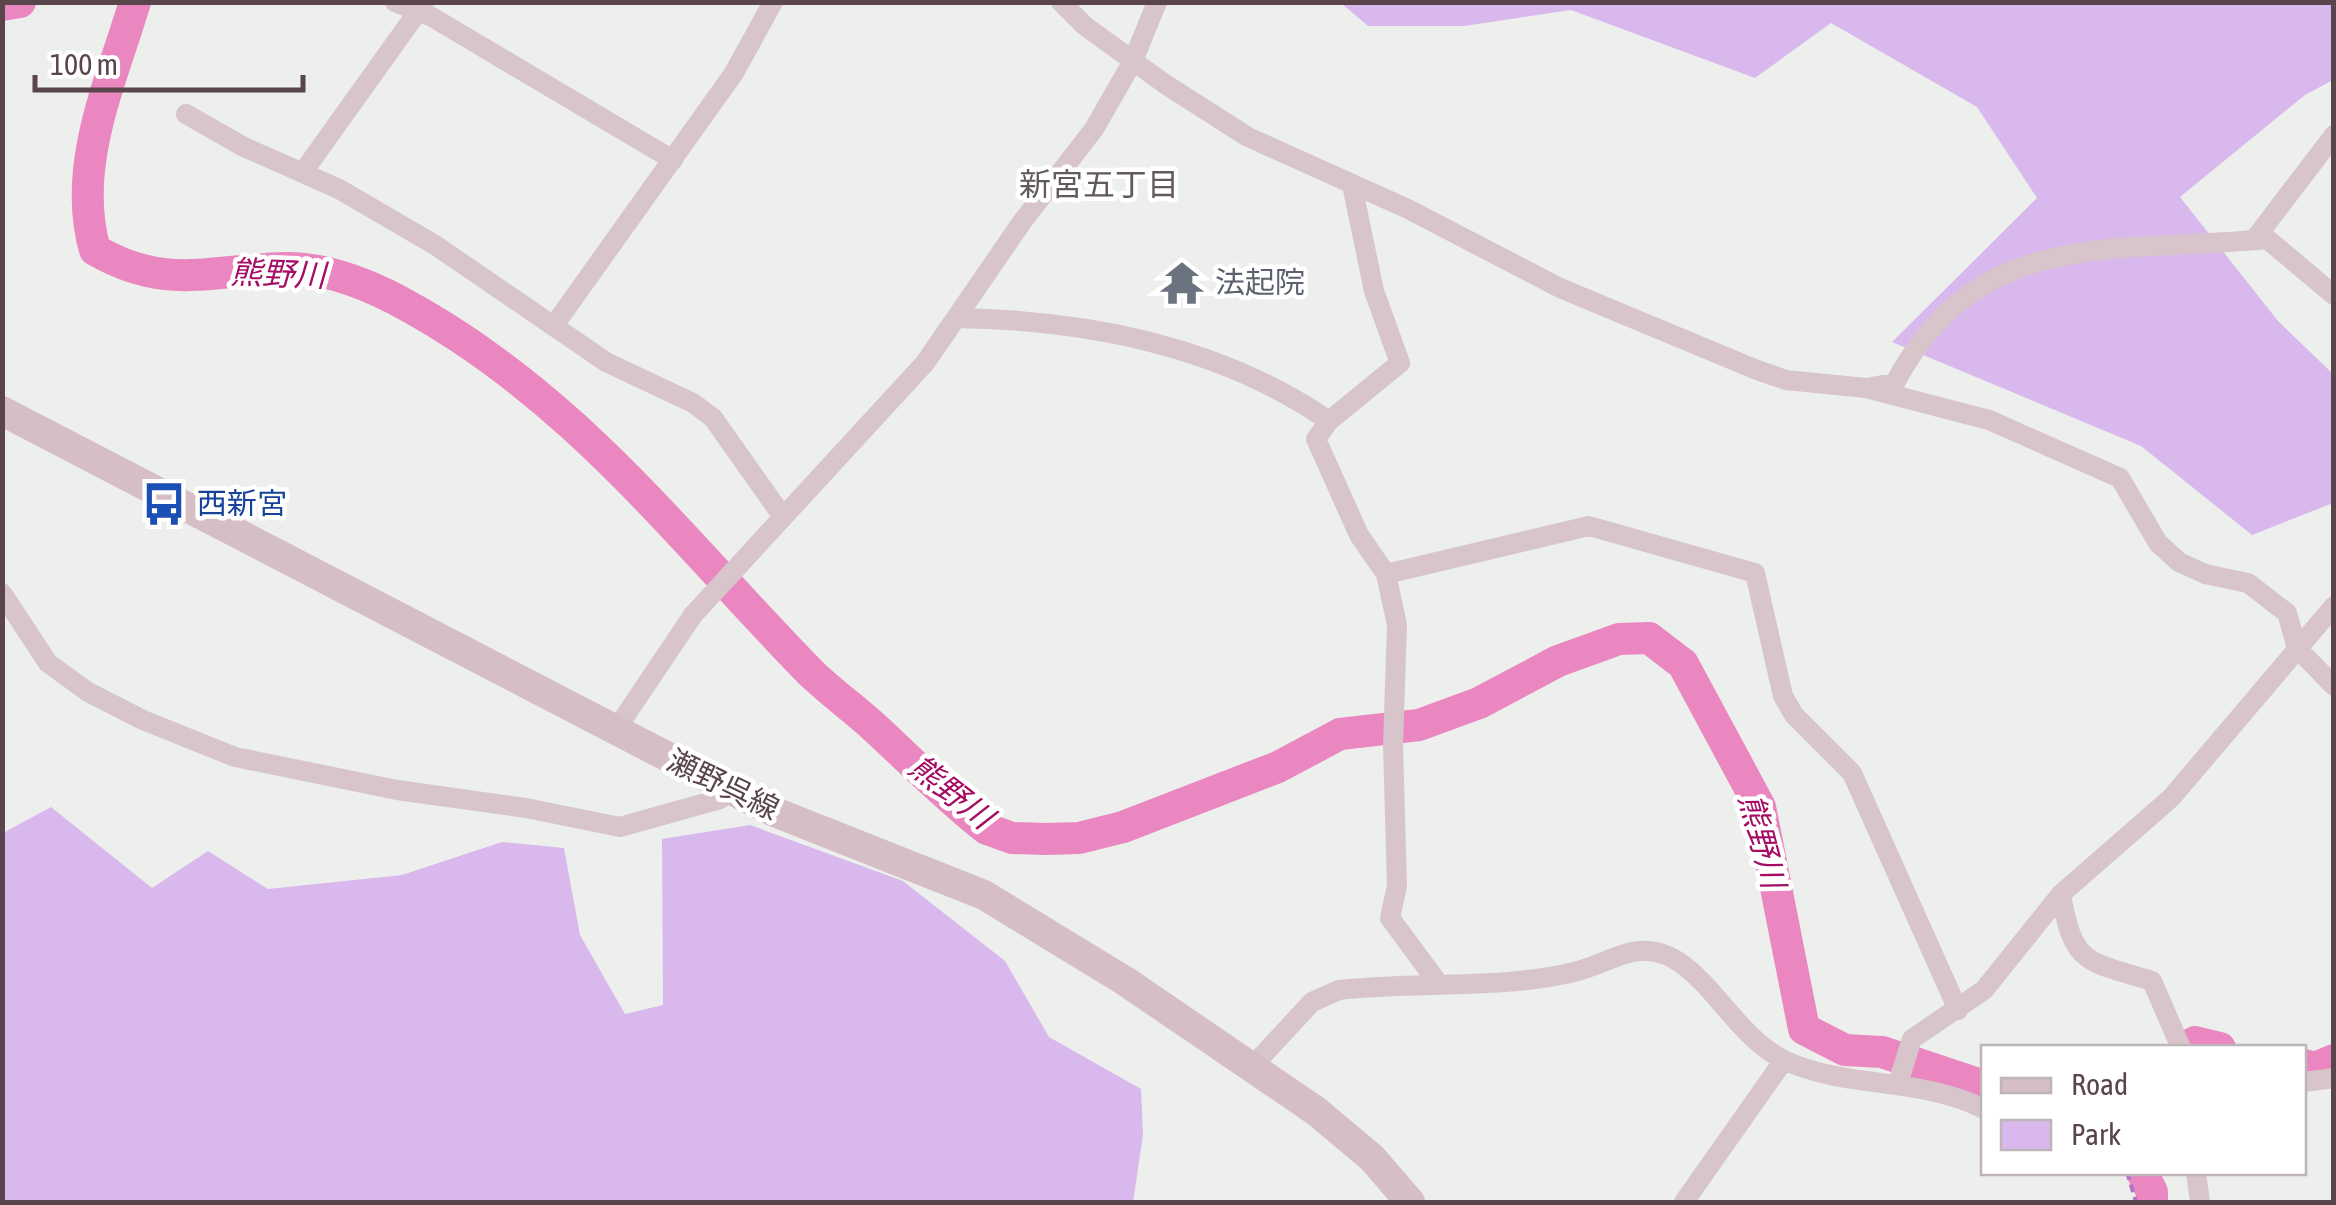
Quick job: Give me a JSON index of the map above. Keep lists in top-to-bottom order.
{
  "streets": {
    "main road": ["瀬野呉線"]
  },
  "districts": ["新宮五丁目"],
  "water": ["熊野川"],
  "places": {
    "temple": ["法起院"],
    "bus stop": ["西新宮"]
  },
  "legend": ["Road", "Park"],
  "scale_bar": "100 m"
}
